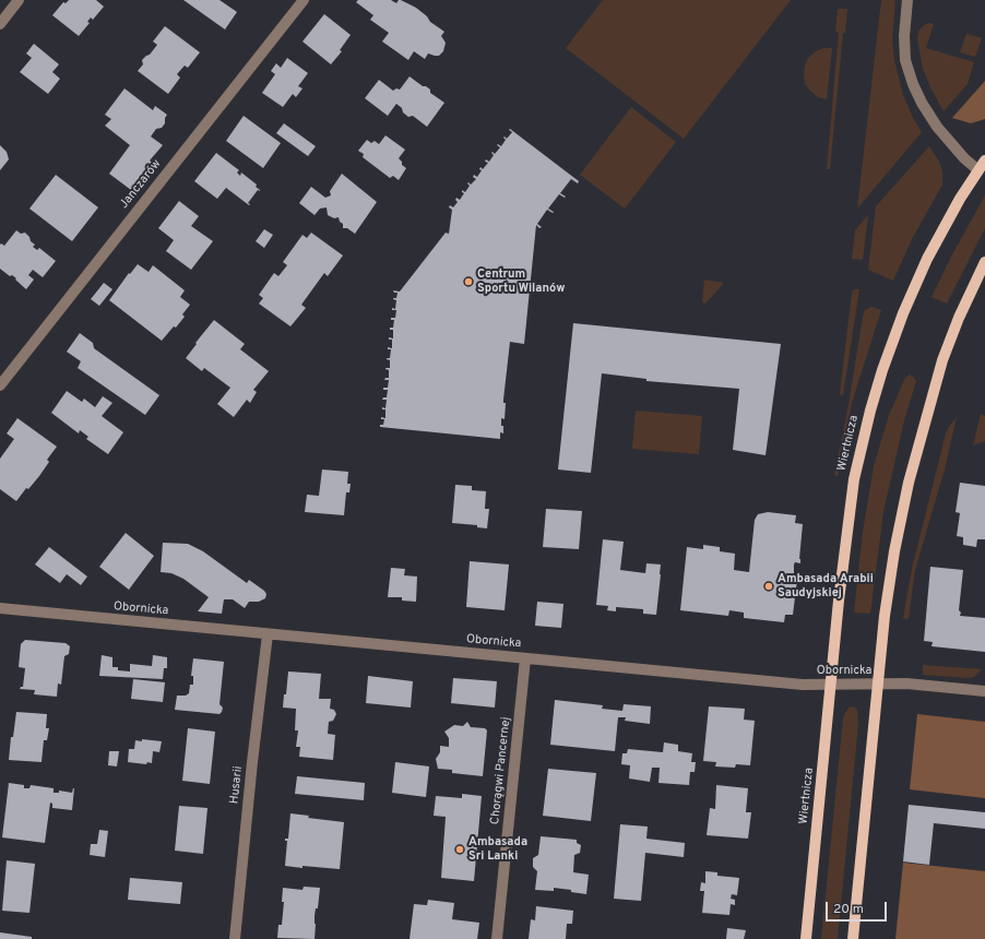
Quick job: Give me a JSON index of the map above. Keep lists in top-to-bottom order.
{
  "streets": {
    "main road": ["Wiertnicza"],
    "street": [
      "Janczarów",
      "Obornicka",
      "Chorągwi Pancernej",
      "Husarii"
    ]
  },
  "crossings": [
    ["Wiertnicza", "Obornicka"],
    ["Obornicka", "Chorągwi Pancernej"],
    ["Obornicka", "Husarii"]
  ],
  "places": ["Centrum Sportu Wilanów", "Ambasada Arabii Saudyjskiej", "Ambasada Sri Lanki"],
  "scale_bar": "20 m"
}
